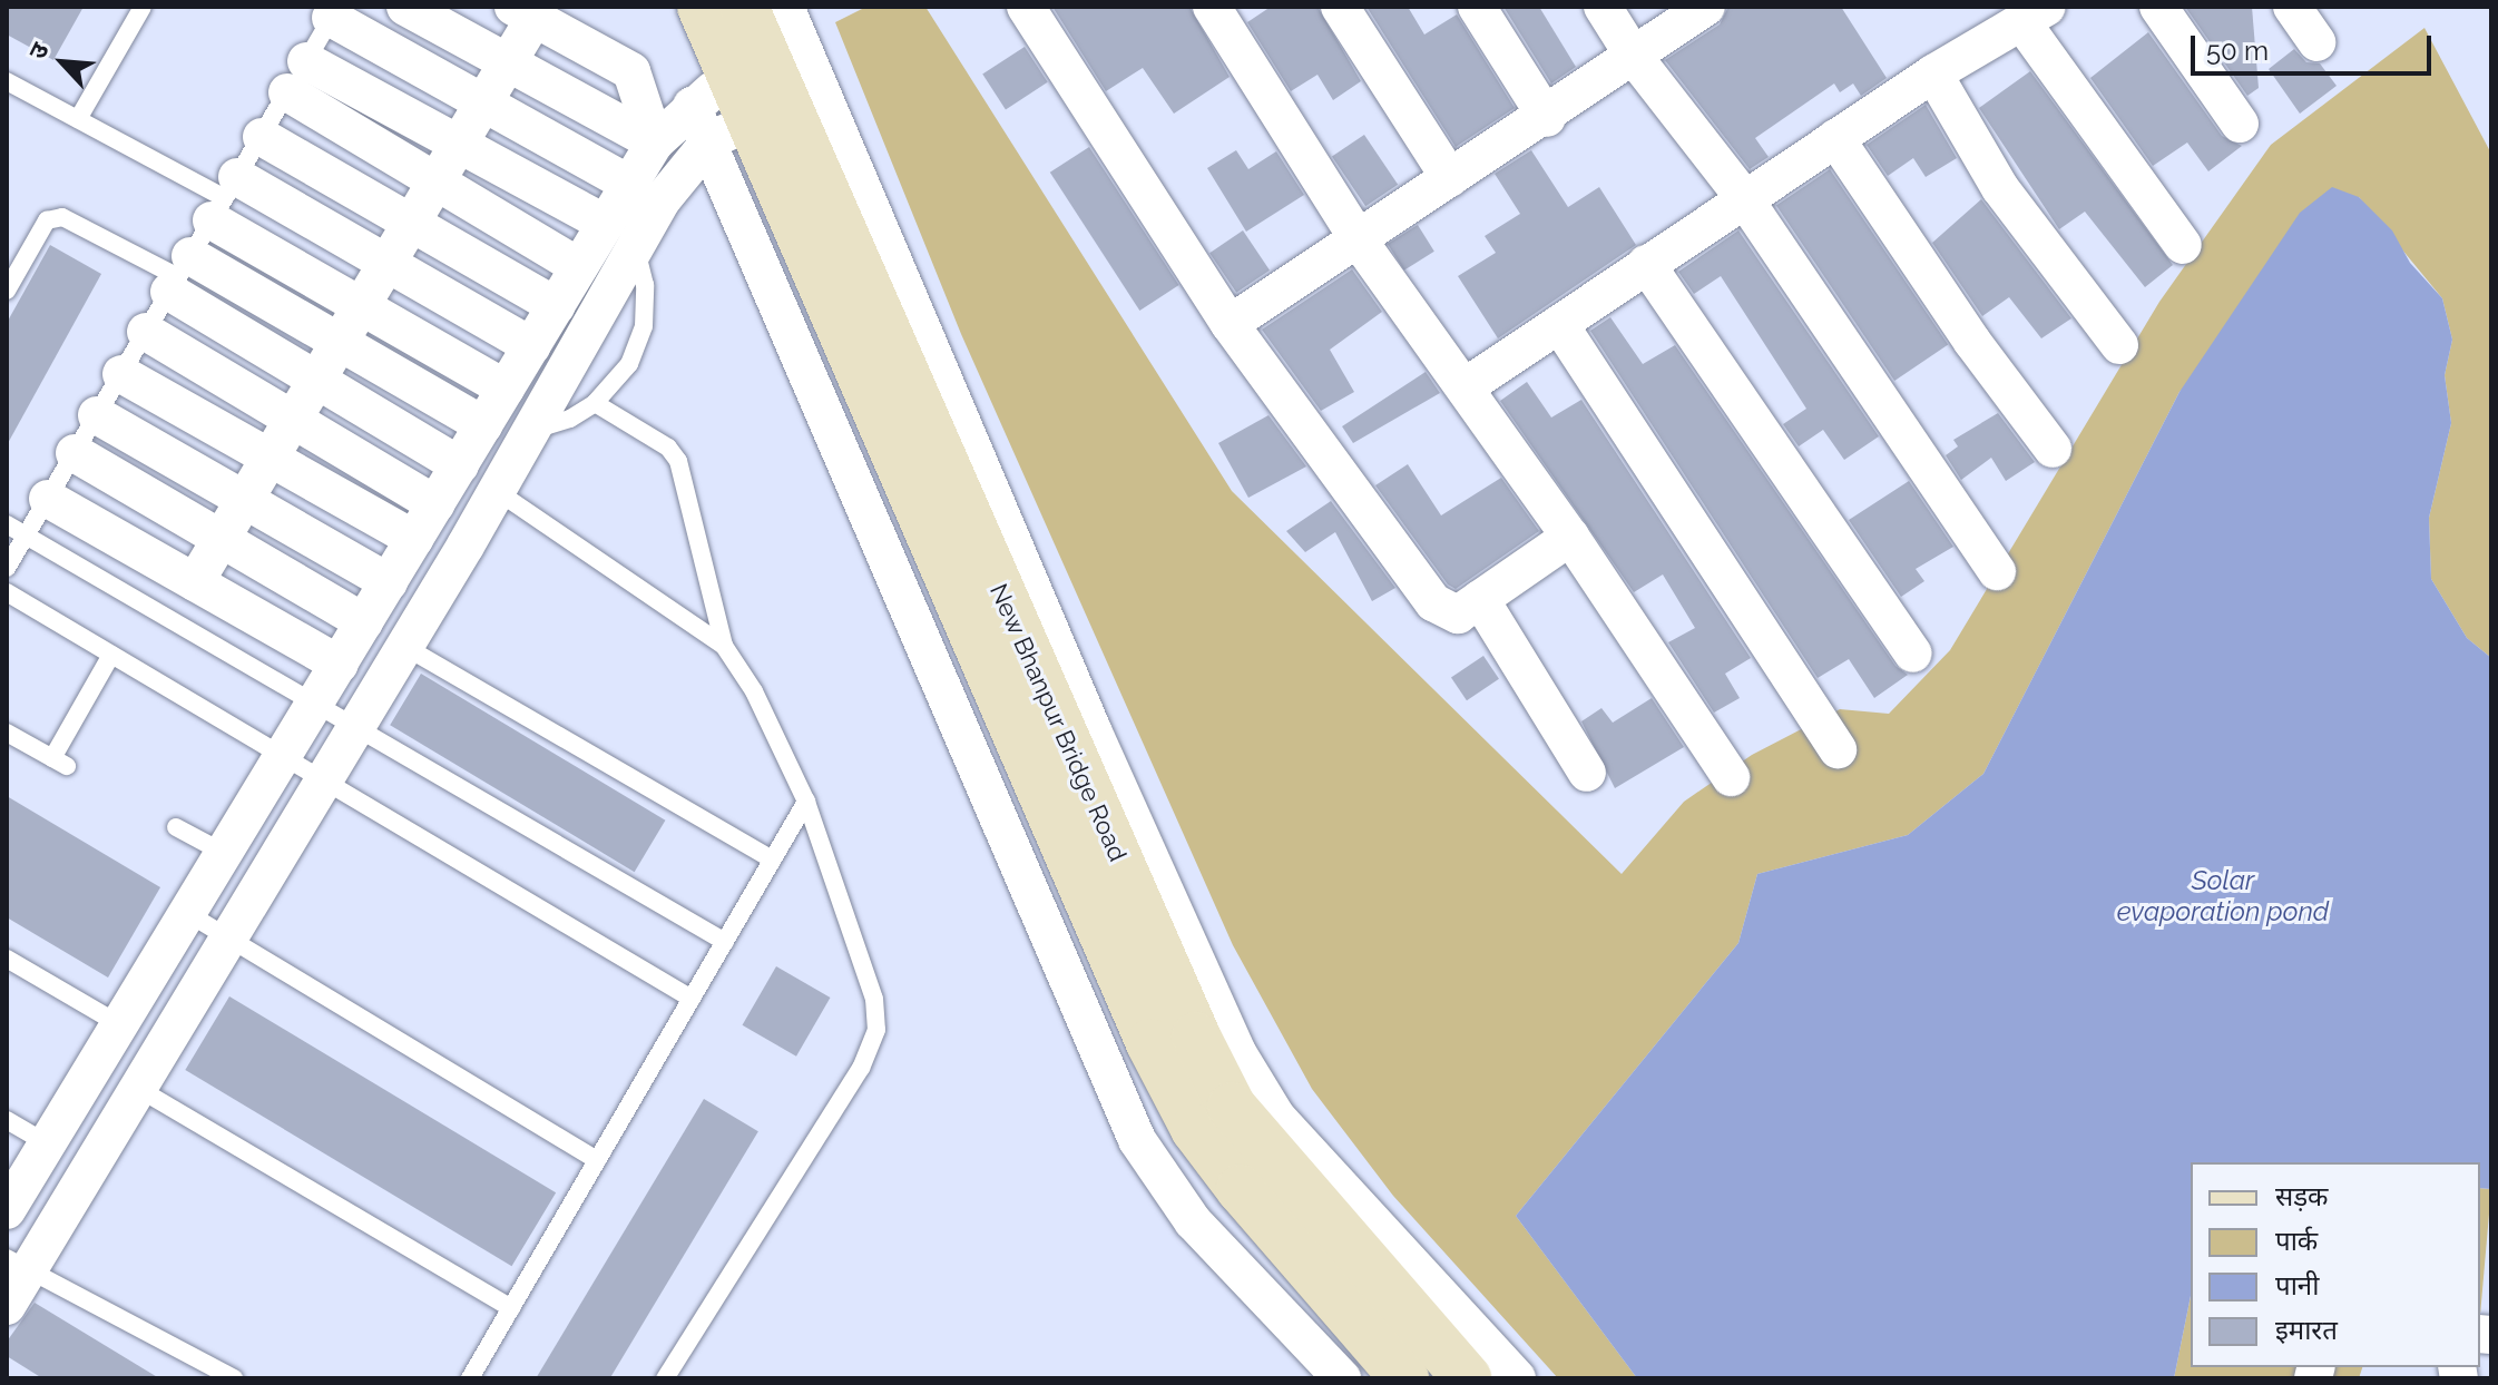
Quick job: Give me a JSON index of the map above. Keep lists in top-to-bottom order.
{
  "streets": {
    "street": ["New Bhanpur Bridge Road"]
  },
  "water": ["Solar evaporation pond"],
  "legend": [
    "सड़क",
    "पार्क",
    "पानी",
    "इमारत"
  ],
  "scale_bar": "50 m",
  "north": "top left"
}
